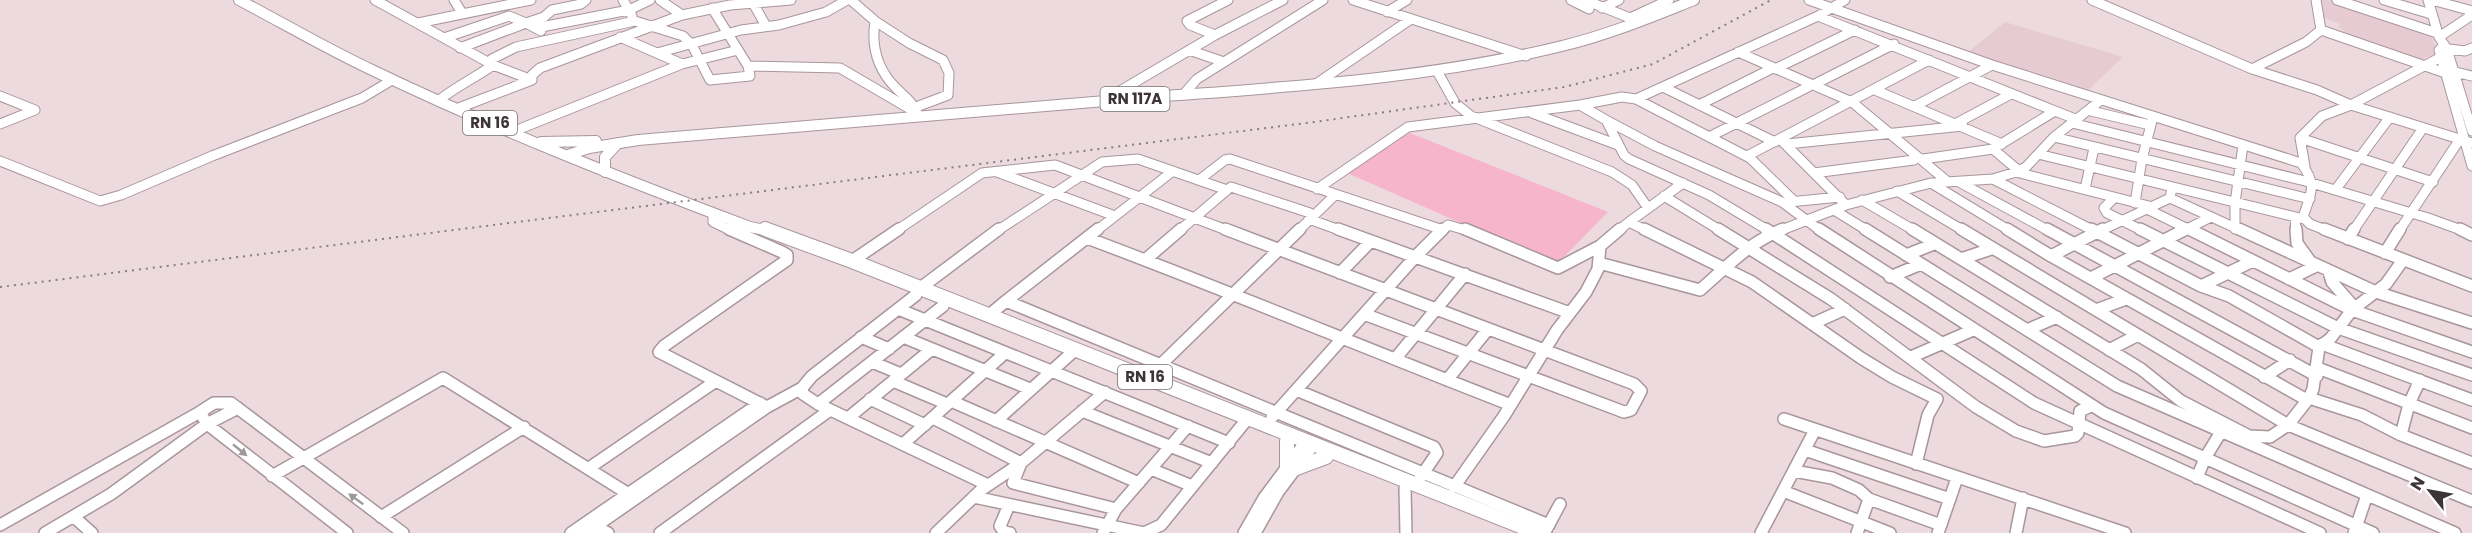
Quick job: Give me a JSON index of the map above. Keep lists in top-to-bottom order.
{
  "streets": {
    "main road": ["RN 117A", "RN 16"]
  },
  "crossings": [
    ["RN 117A", "RN 16"]
  ],
  "north": "top left"
}
